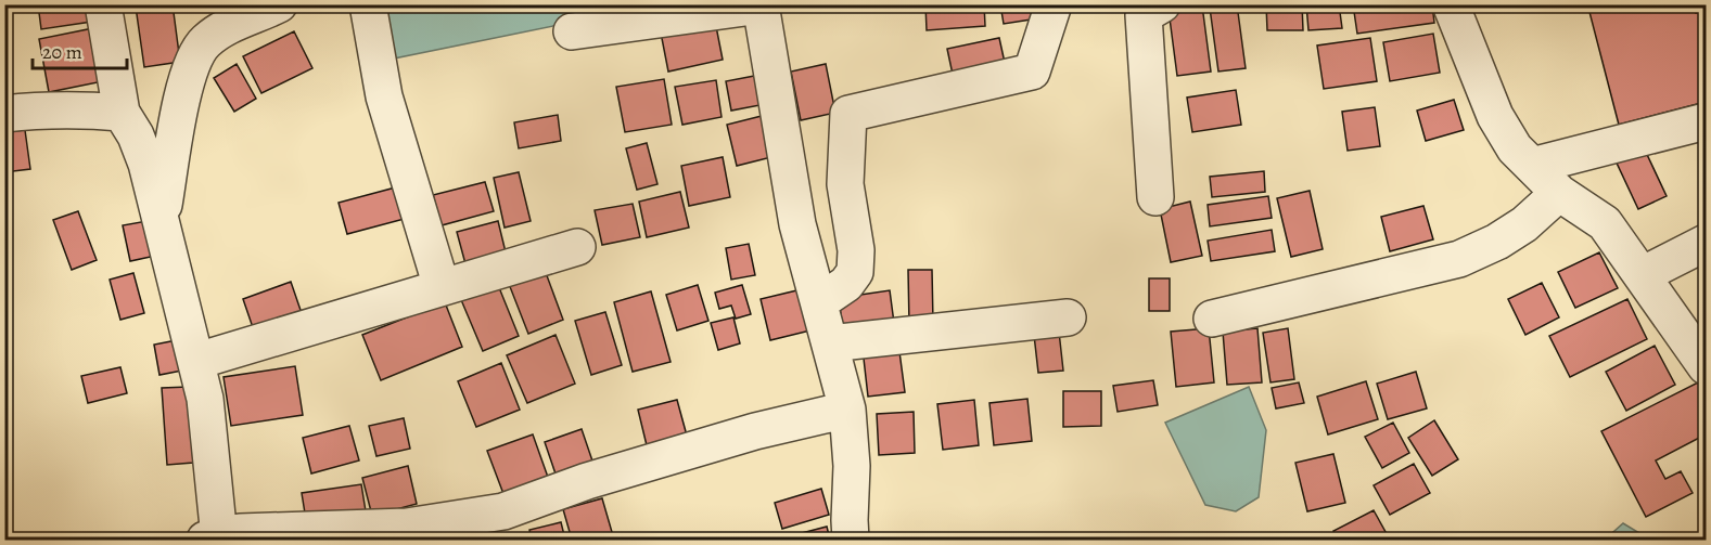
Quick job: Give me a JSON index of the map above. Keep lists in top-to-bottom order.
{
  "scale_bar": "20 m"
}
